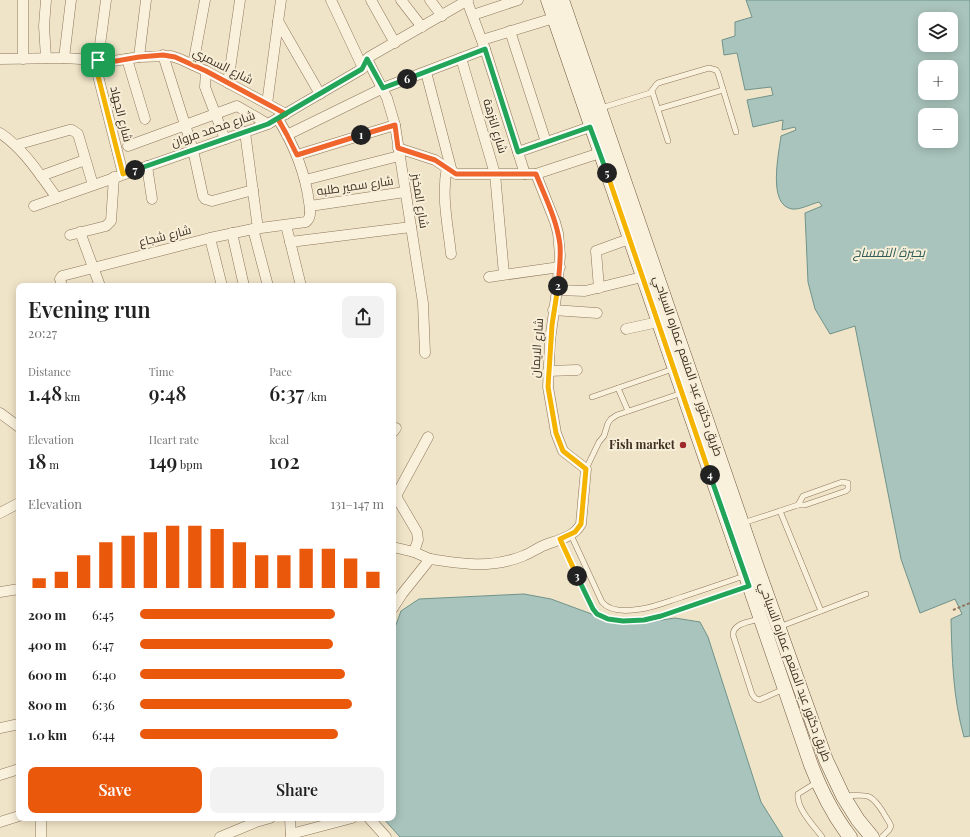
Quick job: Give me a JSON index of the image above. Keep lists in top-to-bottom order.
{
  "streets": {
    "main road": ["طريق دكتور عبد المنعم عماره السياحي"],
    "street": [
      "شارع السمري",
      "شارع الجهاد",
      "شارع النزهة",
      "شارع محمد مروان",
      "شارع سمير طلبه",
      "شارع المخبز",
      "شارع شجاع",
      "شارع الايمان"
    ]
  },
  "crossings": [
    ["شارع السمري", "شارع الجهاد"],
    ["شارع السمري", "شارع محمد مروان"],
    ["شارع الجهاد", "شارع محمد مروان"],
    ["شارع الجهاد", "شارع شجاع"],
    ["شارع محمد مروان", "شارع المخبز"],
    ["شارع سمير طلبه", "شارع المخبز"],
    ["شارع سمير طلبه", "شارع شجاع"]
  ],
  "water": ["بحيرة التمساح"],
  "places": ["Fish market"],
  "page": {
    "map_buttons": ["+", "−"],
    "pins": [
      "6",
      "1",
      "7",
      "5",
      "2",
      "4",
      "3"
    ],
    "heading": ["Evening run", "20:27"],
    "stats": [
      ["Distance", "1.48 km"],
      ["Time", "9:48"],
      ["Pace", "6:37 /km"],
      ["Elevation", "18 m"],
      ["Heart rate", "149 bpm"],
      ["kcal", "102"]
    ],
    "chart": ["Elevation", "131–147 m"],
    "list": [
      {
        "name": "200 m",
        "note": "6:45"
      },
      {
        "name": "400 m",
        "note": "6:47"
      },
      {
        "name": "600 m",
        "note": "6:40"
      },
      {
        "name": "800 m",
        "note": "6:36"
      },
      {
        "name": "1.0 km",
        "note": "6:44"
      }
    ],
    "buttons": ["Save", "Share"]
  }
}
